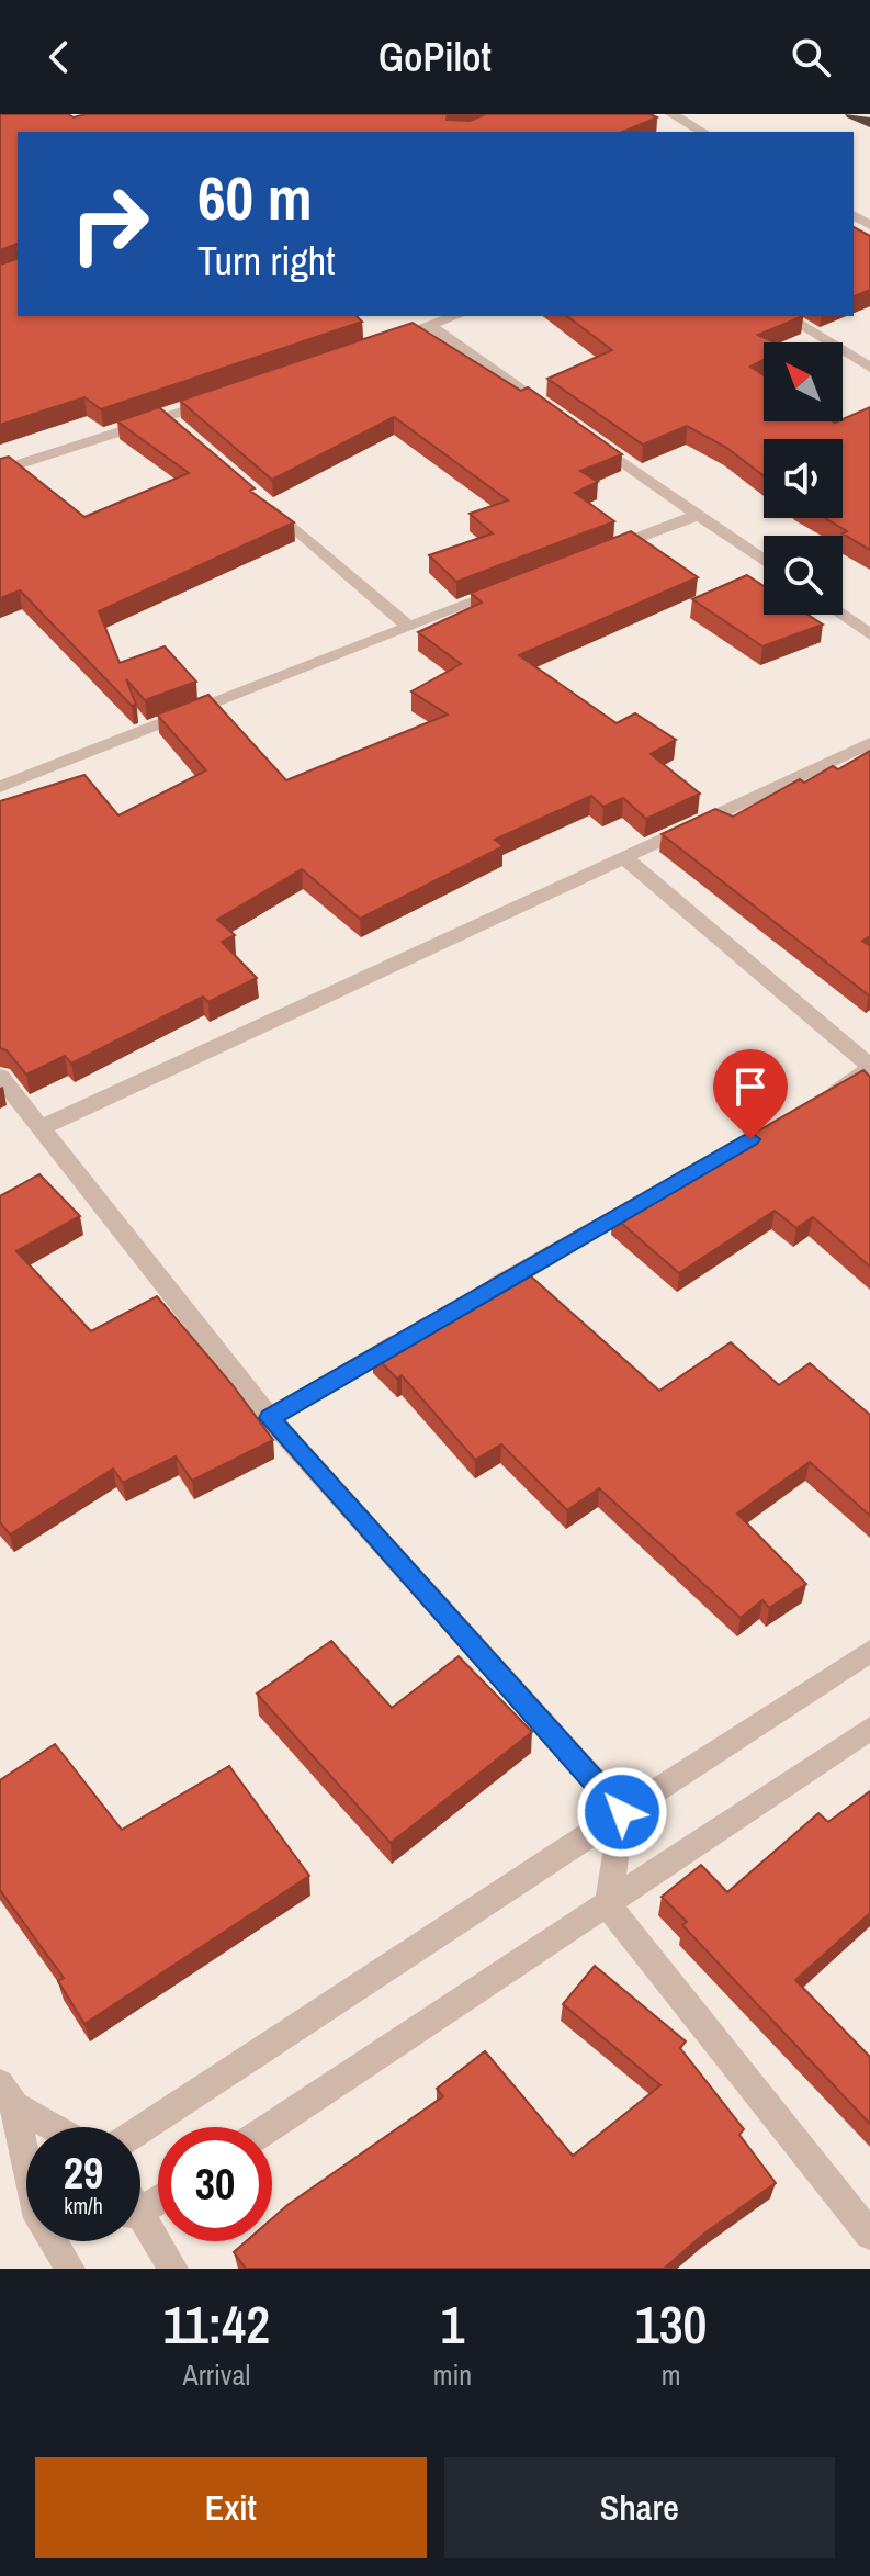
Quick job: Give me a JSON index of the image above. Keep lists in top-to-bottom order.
{
  "north": "top left",
  "page": {
    "header": "GoPilot",
    "turn": ["60 m", "Turn right"],
    "speed": "29 km/h",
    "limit": "30",
    "eta": [
      "11:42",
      "Arrival",
      "1",
      "min",
      "130",
      "m"
    ],
    "buttons": ["Exit", "Share"]
  }
}
